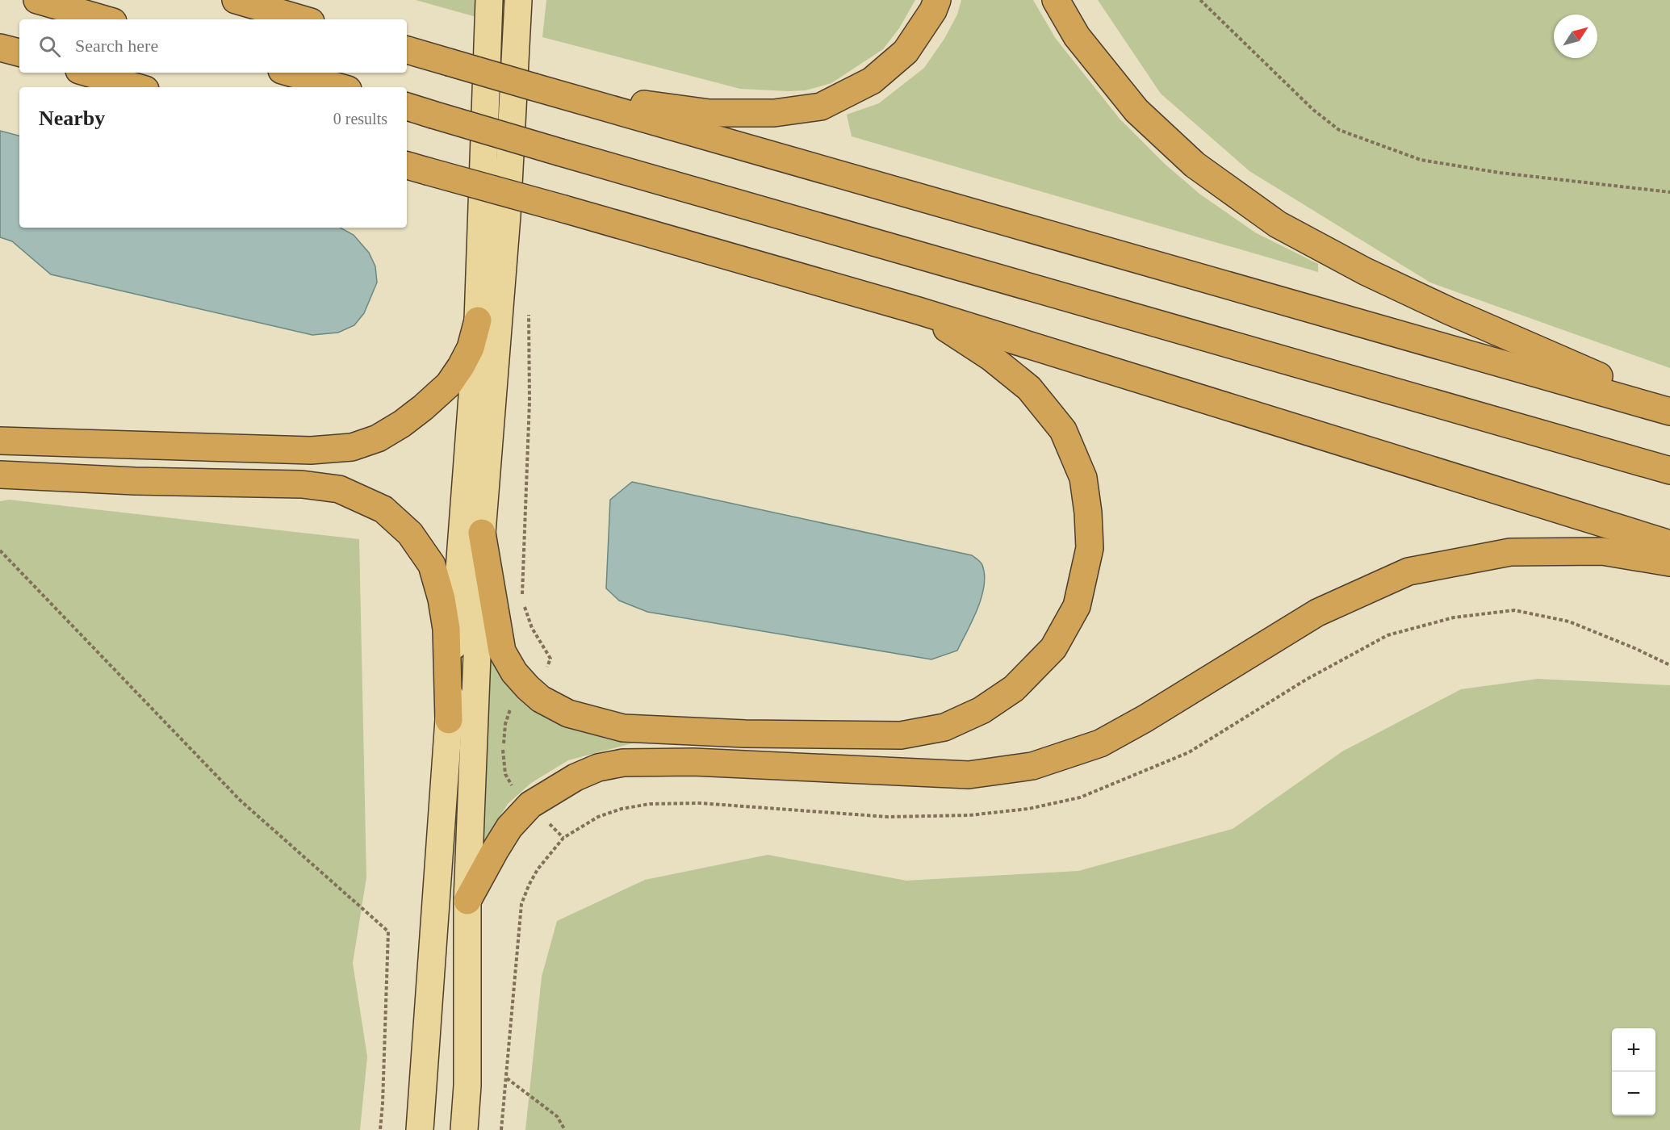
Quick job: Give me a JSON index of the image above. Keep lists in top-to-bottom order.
{
  "north": "top right",
  "page": {
    "search": "Search here",
    "heading": ["Nearby", "0 results"],
    "map_buttons": ["+", "−"]
  }
}
